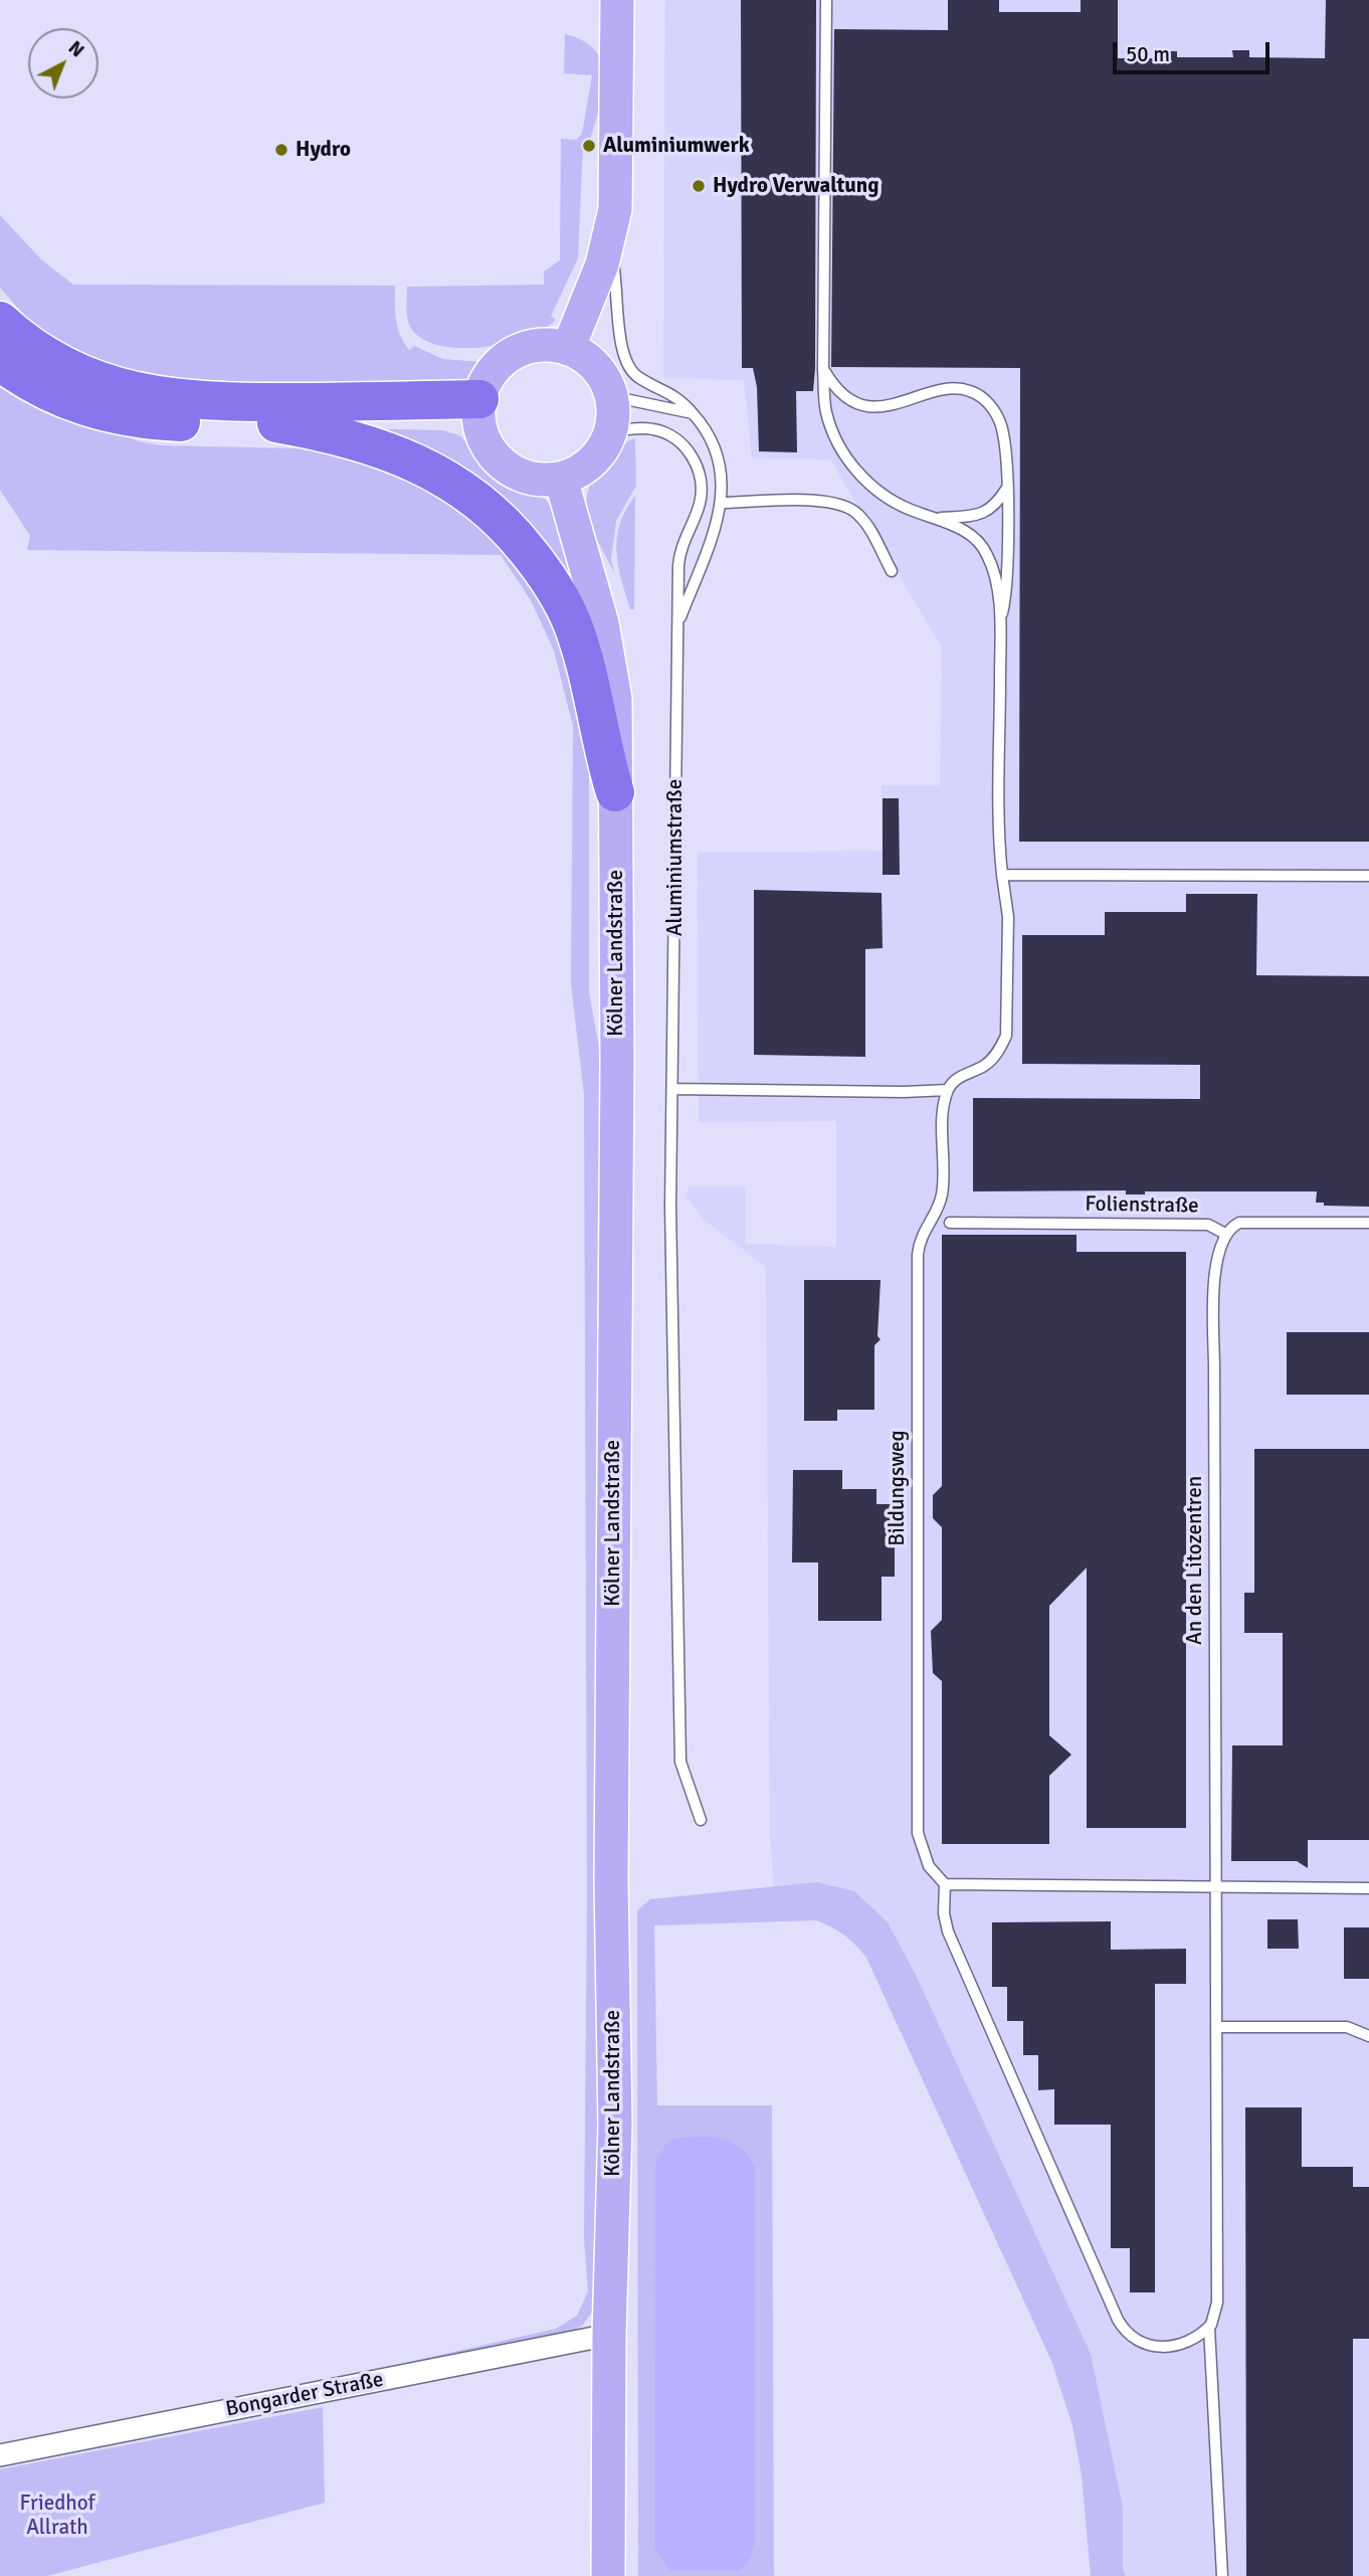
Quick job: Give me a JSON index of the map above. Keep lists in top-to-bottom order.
{
  "streets": {
    "main road": ["Kölner Landstraße"],
    "street": ["Bongarder Straße"],
    "lane": [
      "Aluminiumstraße",
      "Folienstraße",
      "Bildungsweg",
      "An den Litozentren"
    ]
  },
  "crossings": [
    ["Aluminiumstraße", "Kölner Landstraße"],
    ["Kölner Landstraße", "Bongarder Straße"],
    ["Folienstraße", "An den Litozentren"]
  ],
  "parks": ["Friedhof Allrath"],
  "places": ["Aluminiumwerk", "Hydro", "Hydro Verwaltung"],
  "scale_bar": "50 m",
  "north": "top right"
}
